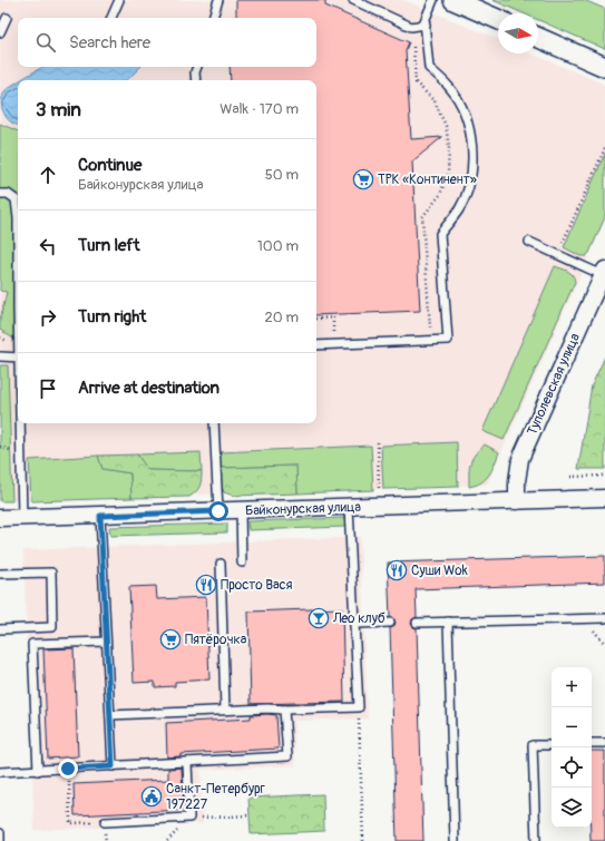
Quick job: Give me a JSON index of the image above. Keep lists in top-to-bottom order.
{
  "streets": {
    "street": ["Туполевская улица", "Байконурская улица"]
  },
  "crossings": [
    ["Туполевская улица", "Байконурская улица"]
  ],
  "places": {
    "supermarket": ["ТРК «Континент»", "Пятёрочка"],
    "restaurant": ["Суши Wok", "Просто Вася"],
    "bar": ["Лео клуб"],
    "public building": ["Санкт-Петербург 197227"]
  },
  "north": "right",
  "page": {
    "search": "Search here",
    "heading": ["3 min", "Walk · 170 m"],
    "list": [
      ["Continue", "Байконурская улица", "50 m"],
      ["Turn left", "100 m"],
      ["Turn right", "20 m"],
      "Arrive at destination"
    ],
    "map_buttons": ["+", "−"]
  }
}
